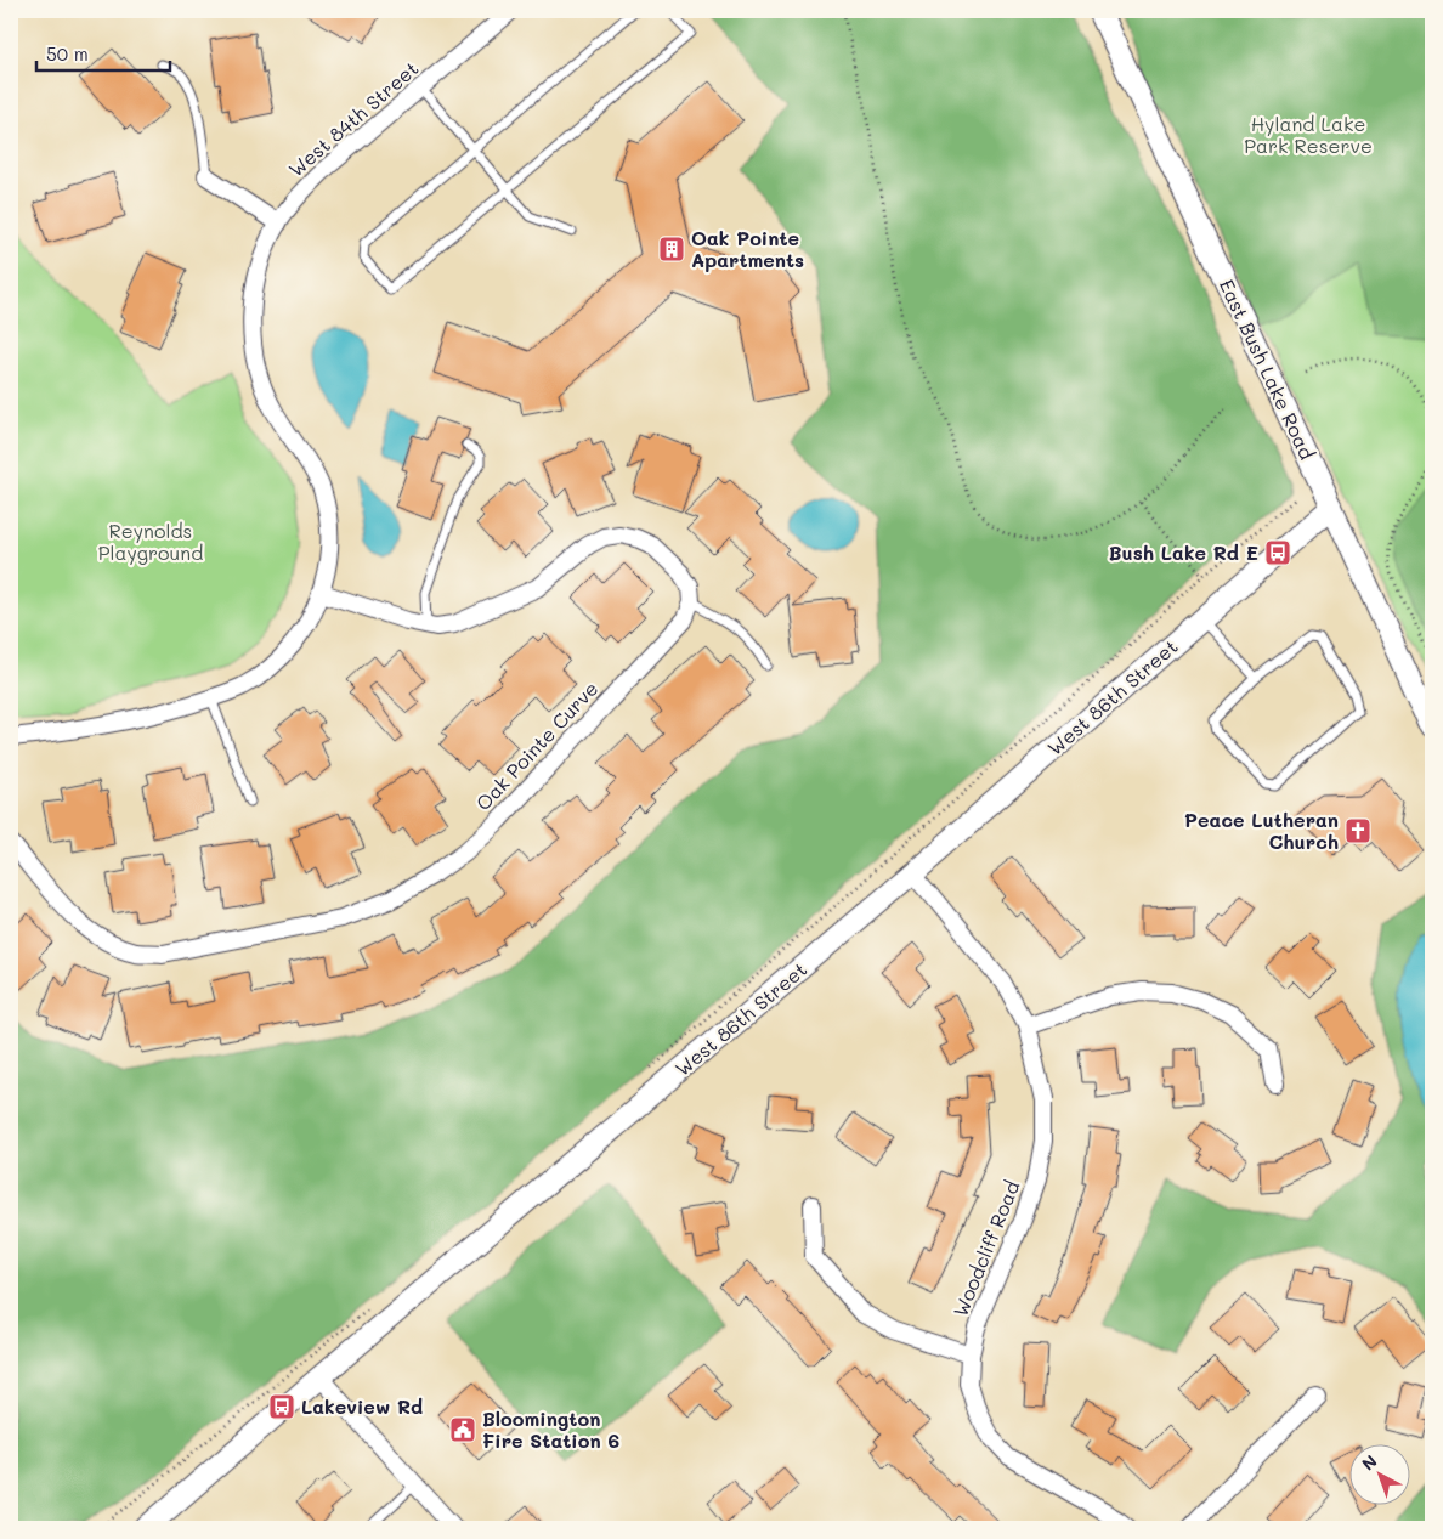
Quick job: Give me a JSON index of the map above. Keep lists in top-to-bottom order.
{
  "streets": {
    "street": [
      "West 84th Street",
      "East Bush Lake Road",
      "West 86th Street",
      "Oak Pointe Curve",
      "Woodcliff Road"
    ]
  },
  "crossings": [
    ["East Bush Lake Road", "West 86th Street"],
    ["West 86th Street", "Woodcliff Road"]
  ],
  "parks": ["Hyland Lake Park Reserve", "Reynolds Playground"],
  "places": {
    "building": ["Oak Pointe Apartments"],
    "bus stop": ["Bush Lake Rd E", "Lakeview Rd"],
    "church": ["Peace Lutheran Church"],
    "public building": ["Bloomington Fire Station 6"]
  },
  "scale_bar": "50 m",
  "north": "top left"
}
